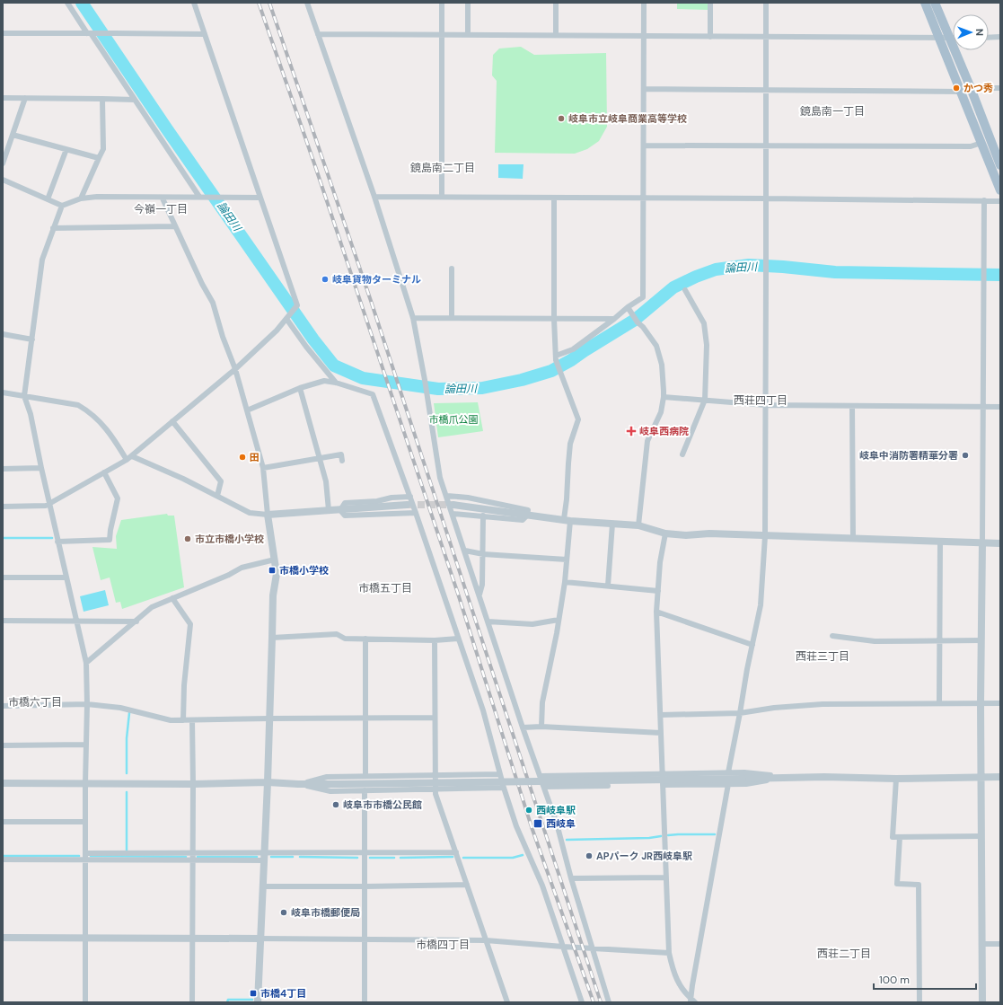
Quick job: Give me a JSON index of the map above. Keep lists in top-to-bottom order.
{
  "districts": [
    "鏡島南一丁目",
    "鏡島南二丁目",
    "今嶺一丁目",
    "西荘四丁目",
    "市橋五丁目",
    "西荘三丁目",
    "市橋六丁目",
    "市橋四丁目",
    "西荘二丁目"
  ],
  "water": ["論田川"],
  "parks": ["市橋爪公園"],
  "places": {
    "other": [
      "かつ秀",
      "岐阜市立岐阜商業高等学校",
      "岐阜貨物ターミナル",
      "岐阜中消防署精華分署",
      "田",
      "市立市橋小学校",
      "岐阜市市橋公民館",
      "西岐阜駅",
      "APパーク JR西岐阜駅",
      "岐阜市橋郵便局"
    ],
    "health": ["岐阜西病院"],
    "transit": ["市橋小学校", "西岐阜", "市橋4丁目"]
  },
  "scale_bar": "100 m",
  "north": "right"
}
